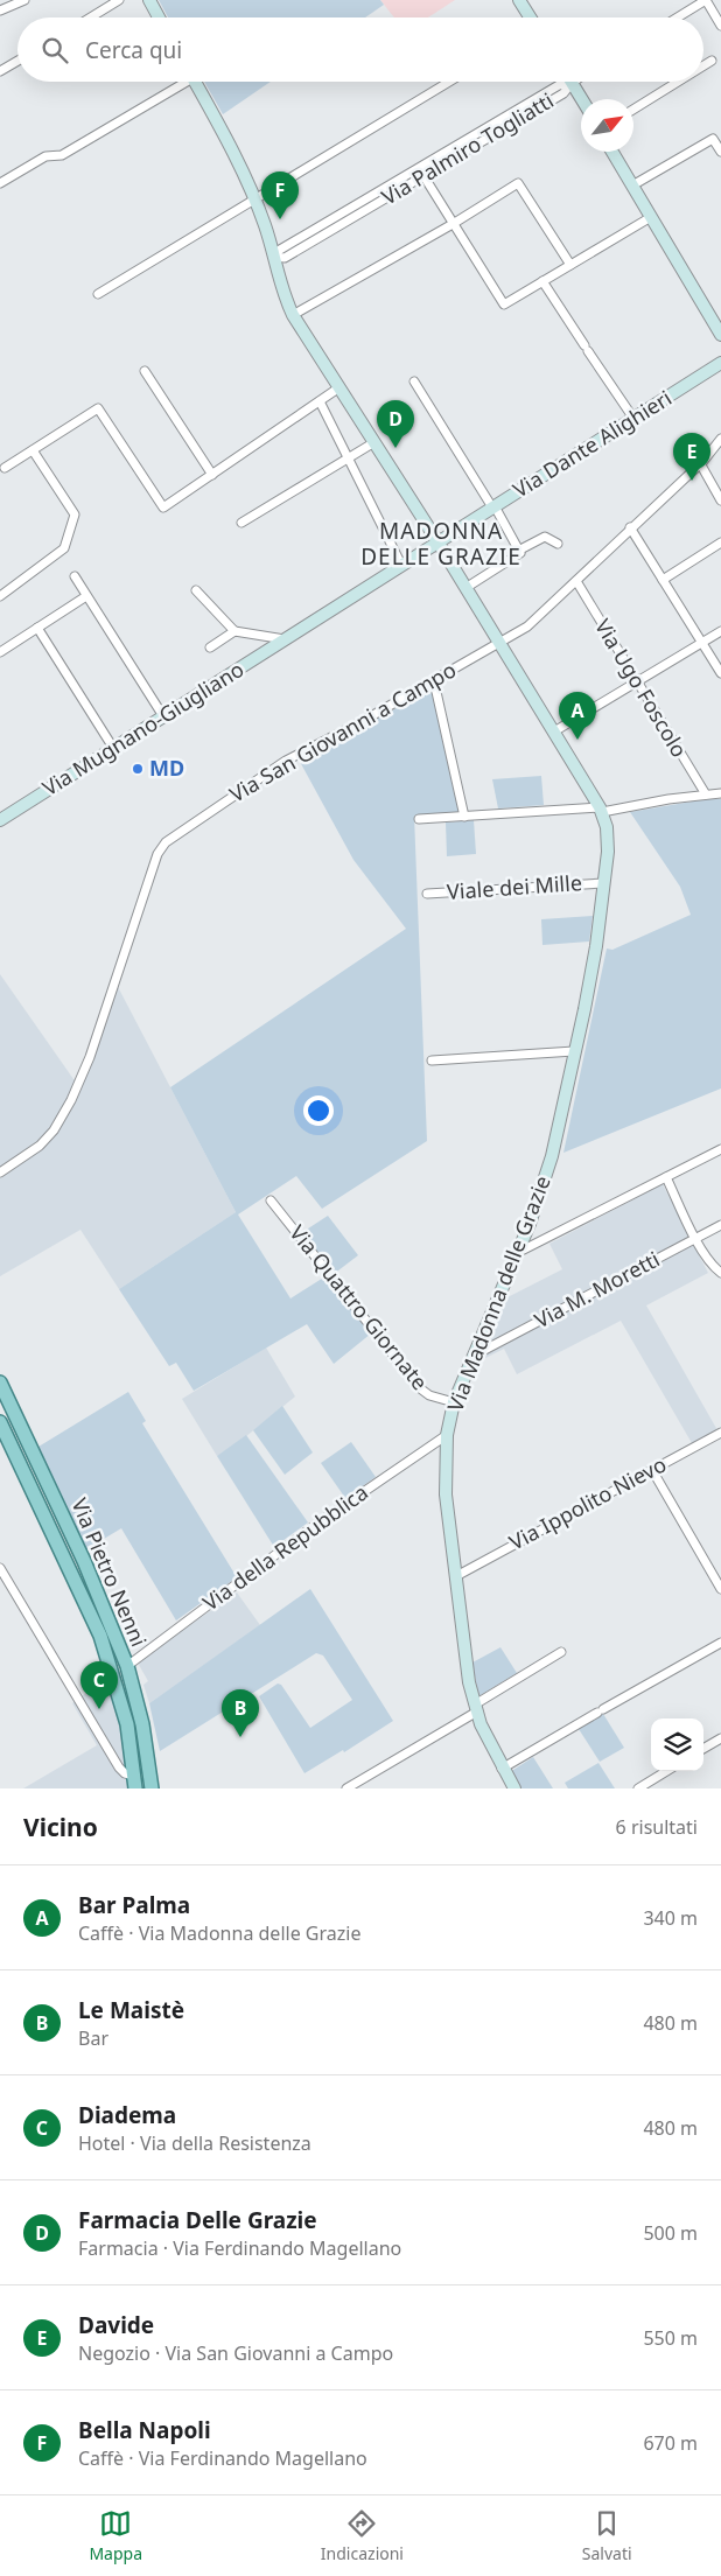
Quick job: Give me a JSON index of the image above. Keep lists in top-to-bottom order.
{
  "streets": {
    "main road": ["Via Pietro Nenni"],
    "street": [
      "Via Palmiro Togliatti",
      "Via Dante Alighieri",
      "Via Ugo Foscolo",
      "Via Mugnano-Giugliano",
      "Via San Giovanni a Campo",
      "Viale dei Mille",
      "Via M. Moretti",
      "Via Madonna delle Grazie",
      "Via Quattro Giornate",
      "Via Ippolito Nievo",
      "Via della Repubblica"
    ]
  },
  "crossings": [
    ["Via Palmiro Togliatti", "Via Madonna delle Grazie"],
    ["Via Dante Alighieri", "Via Mugnano-Giugliano"],
    ["Via Dante Alighieri", "Via Madonna delle Grazie"],
    ["Via Ugo Foscolo", "Via San Giovanni a Campo"],
    ["Via San Giovanni a Campo", "Via Madonna delle Grazie"],
    ["Viale dei Mille", "Via Madonna delle Grazie"],
    ["Via M. Moretti", "Via Madonna delle Grazie"],
    ["Via Madonna delle Grazie", "Via Quattro Giornate"],
    ["Via Madonna delle Grazie", "Via Ippolito Nievo"],
    ["Via Madonna delle Grazie", "Via della Repubblica"],
    ["Via della Repubblica", "Via Pietro Nenni"]
  ],
  "districts": ["MADONNA DELLE GRAZIE"],
  "places": ["MD"],
  "north": "top right",
  "page": {
    "search": "Cerca qui",
    "pins": [
      "F",
      "D",
      "E",
      "A",
      "C",
      "B"
    ],
    "heading": ["Vicino", "6 risultati"],
    "list": [
      {
        "mark": "A",
        "name": "Bar Palma",
        "note": "Caffè · Via Madonna delle Grazie",
        "value": "340 m"
      },
      {
        "mark": "B",
        "name": "Le Maistè",
        "note": "Bar",
        "value": "480 m"
      },
      {
        "mark": "C",
        "name": "Diadema",
        "note": "Hotel · Via della Resistenza",
        "value": "480 m"
      },
      {
        "mark": "D",
        "name": "Farmacia Delle Grazie",
        "note": "Farmacia · Via Ferdinando Magellano",
        "value": "500 m"
      },
      {
        "mark": "E",
        "name": "Davide",
        "note": "Negozio · Via San Giovanni a Campo",
        "value": "550 m"
      },
      {
        "mark": "F",
        "name": "Bella Napoli",
        "note": "Caffè · Via Ferdinando Magellano",
        "value": "670 m"
      }
    ],
    "nav": ["Mappa", "Indicazioni", "Salvati"]
  }
}
